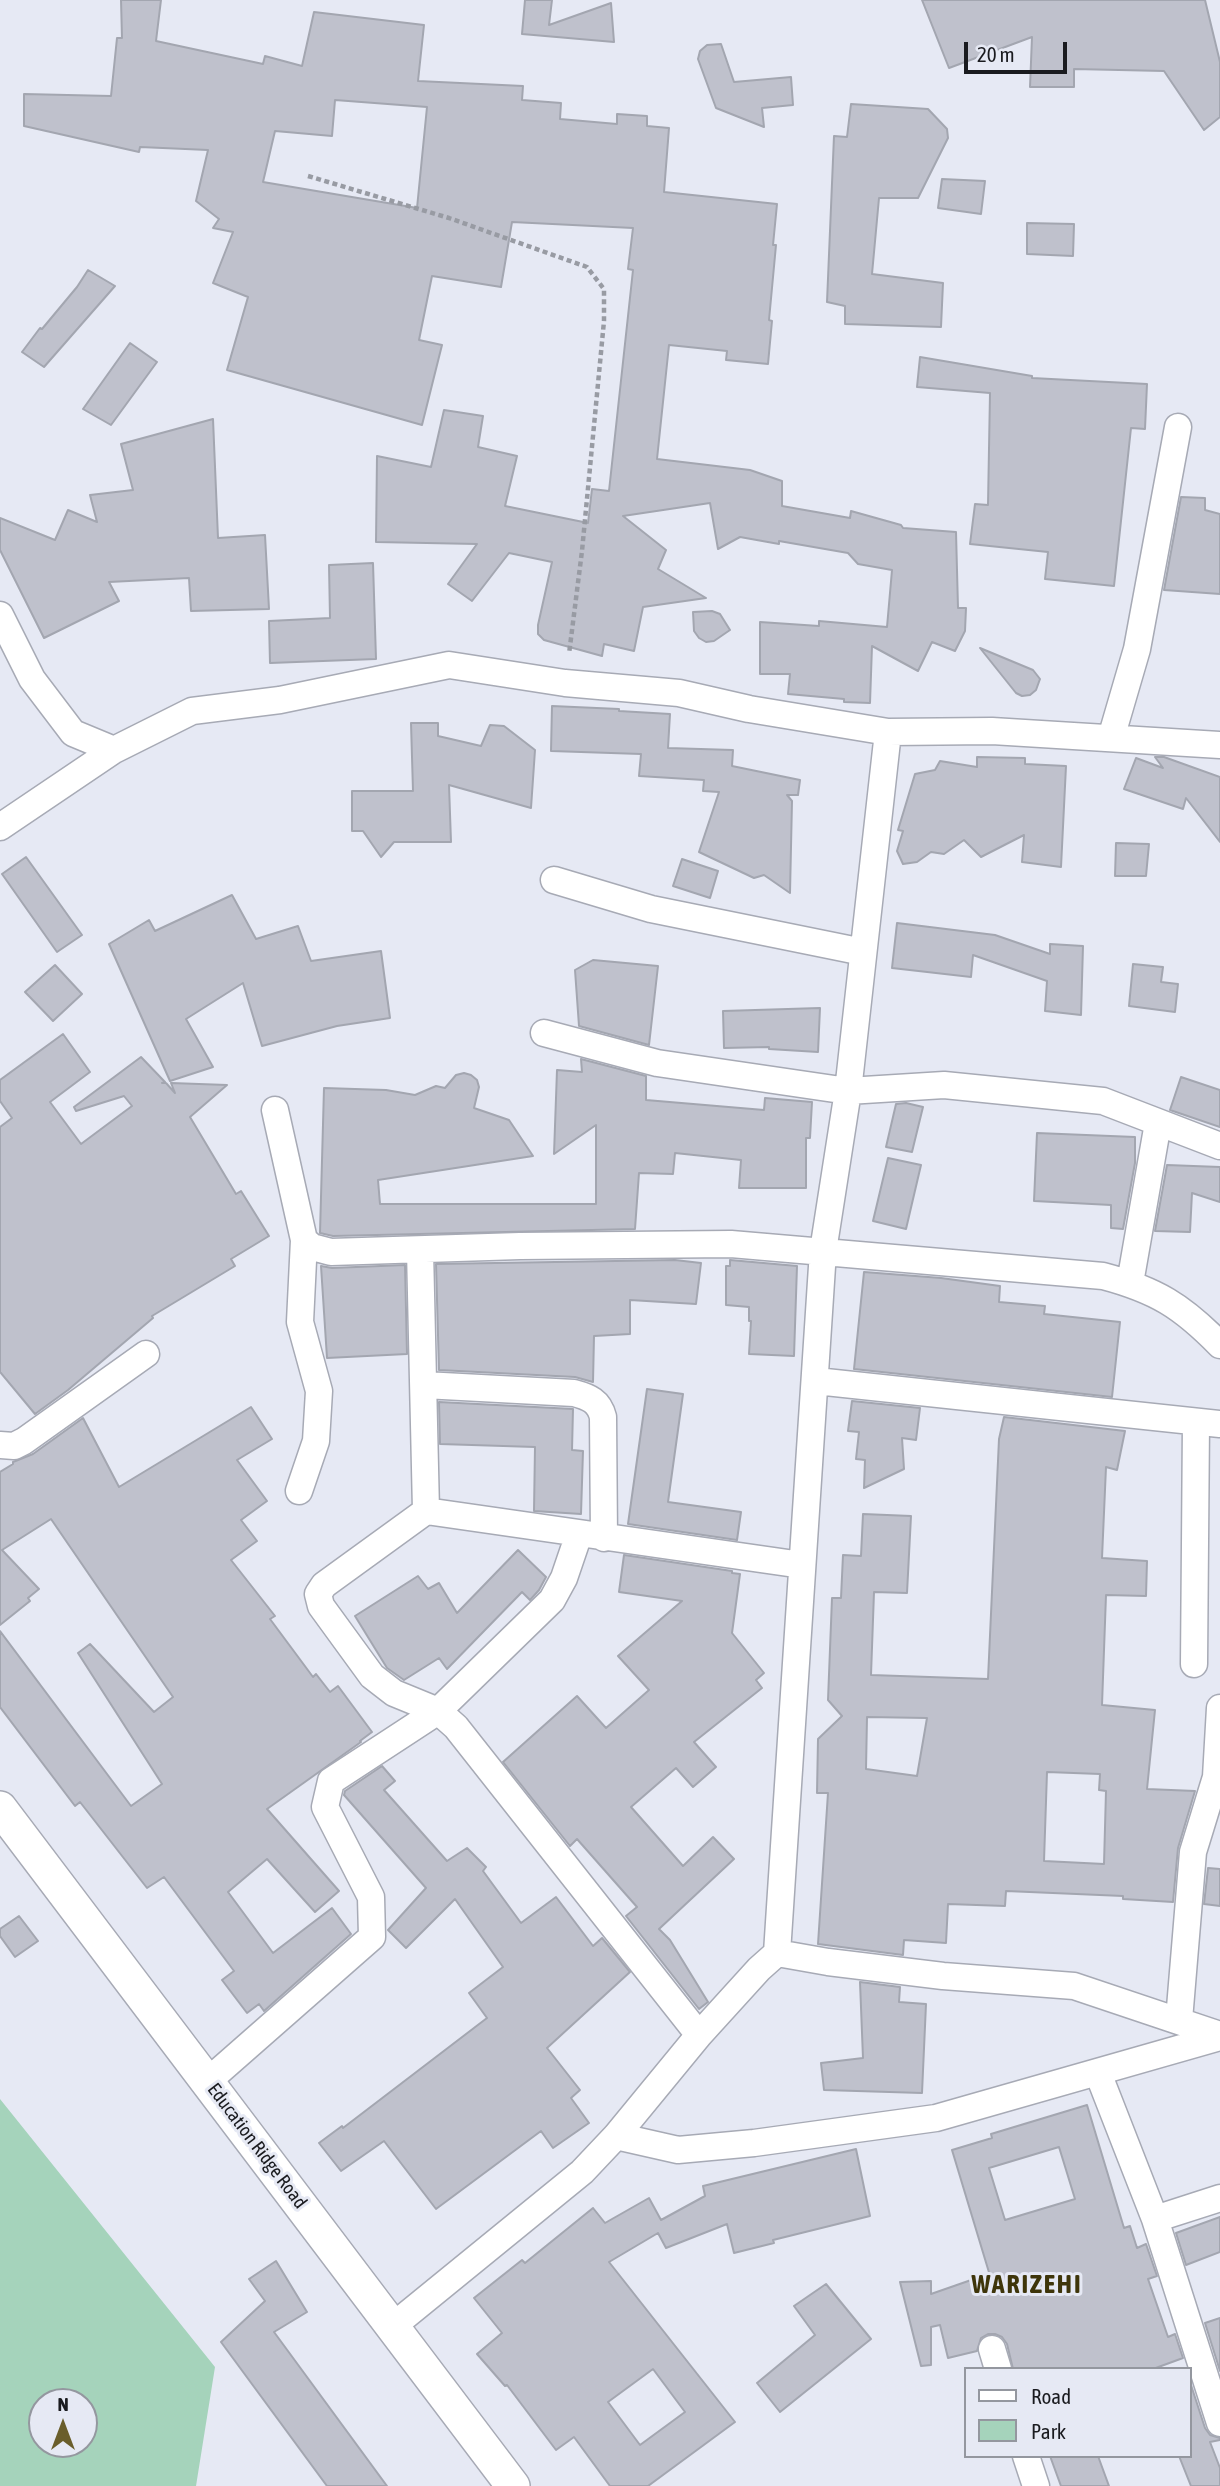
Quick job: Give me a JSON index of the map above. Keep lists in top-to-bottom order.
{
  "streets": {
    "street": ["Education Ridge Road"]
  },
  "districts": ["WARIZEHI"],
  "legend": ["Road", "Park"],
  "scale_bar": "20 m",
  "north": "top"
}
